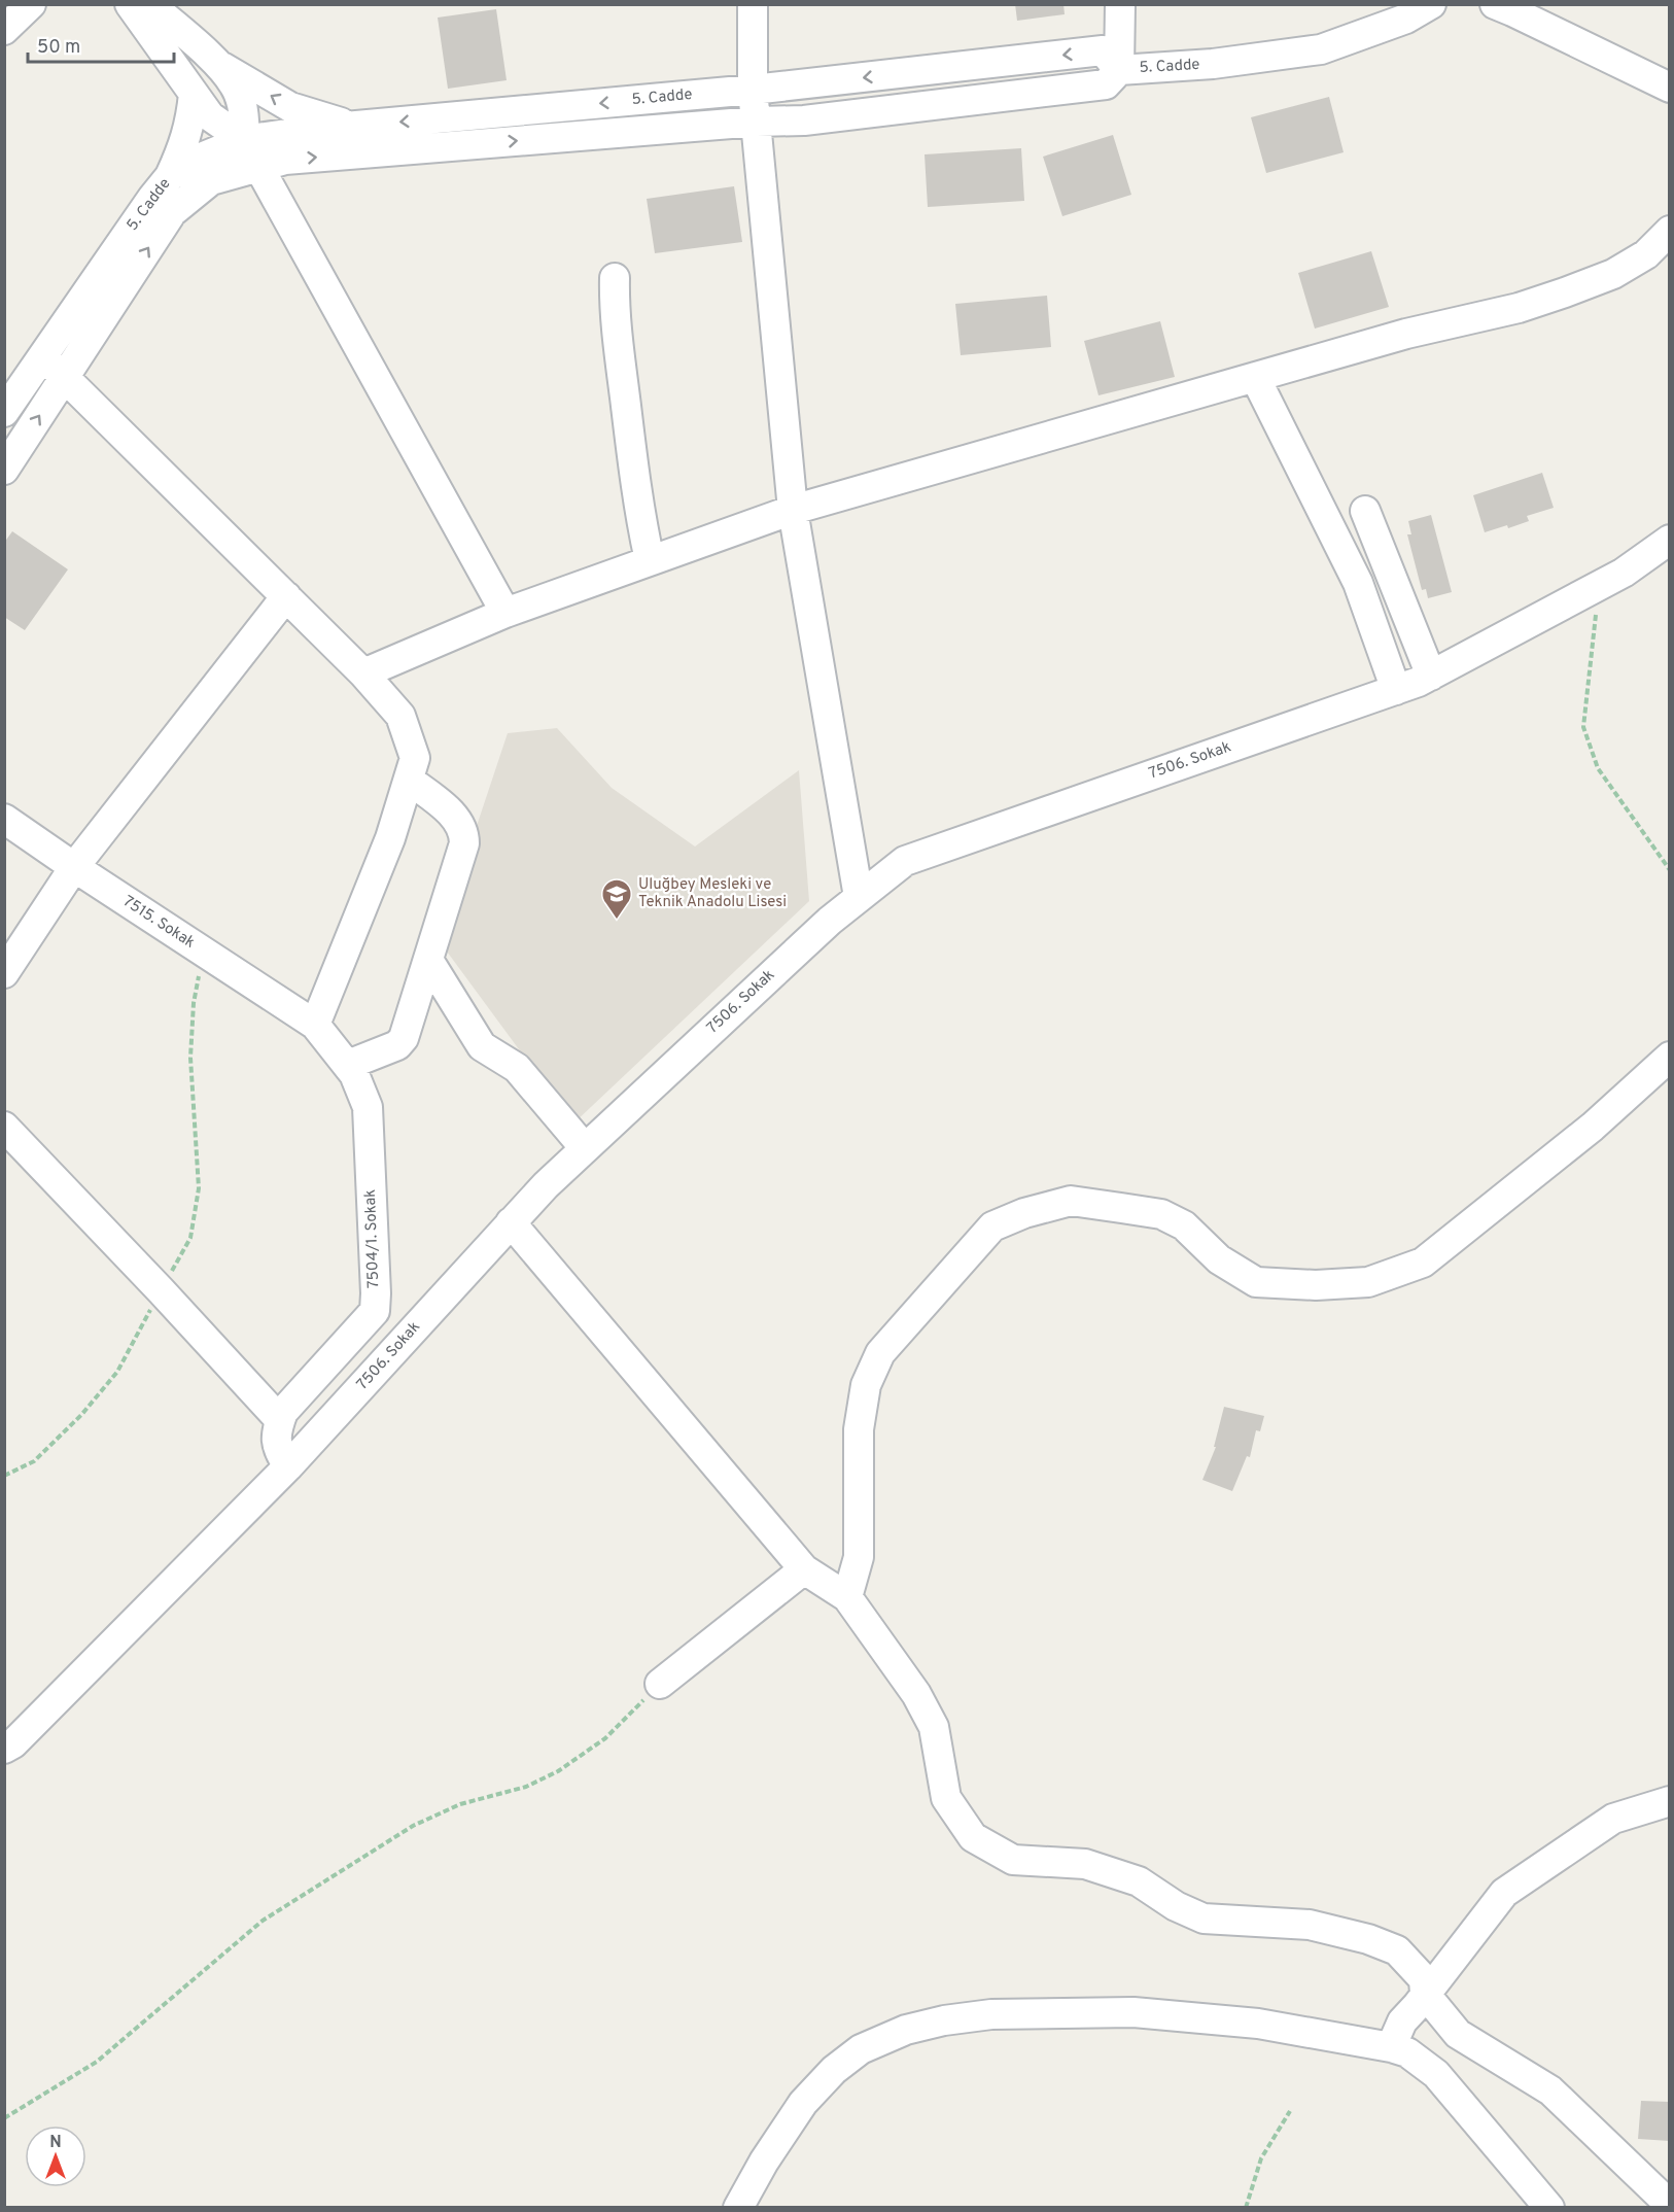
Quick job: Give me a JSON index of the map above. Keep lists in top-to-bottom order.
{
  "streets": {
    "street": [
      "5. Cadde",
      "7506. Sokak",
      "7515. Sokak",
      "7504/1. Sokak"
    ]
  },
  "crossings": [
    ["7515. Sokak", "7504/1. Sokak"]
  ],
  "places": {
    "school or university": ["Uluğbey Mesleki ve Teknik Anadolu Lisesi"]
  },
  "scale_bar": "50 m",
  "north": "top"
}
